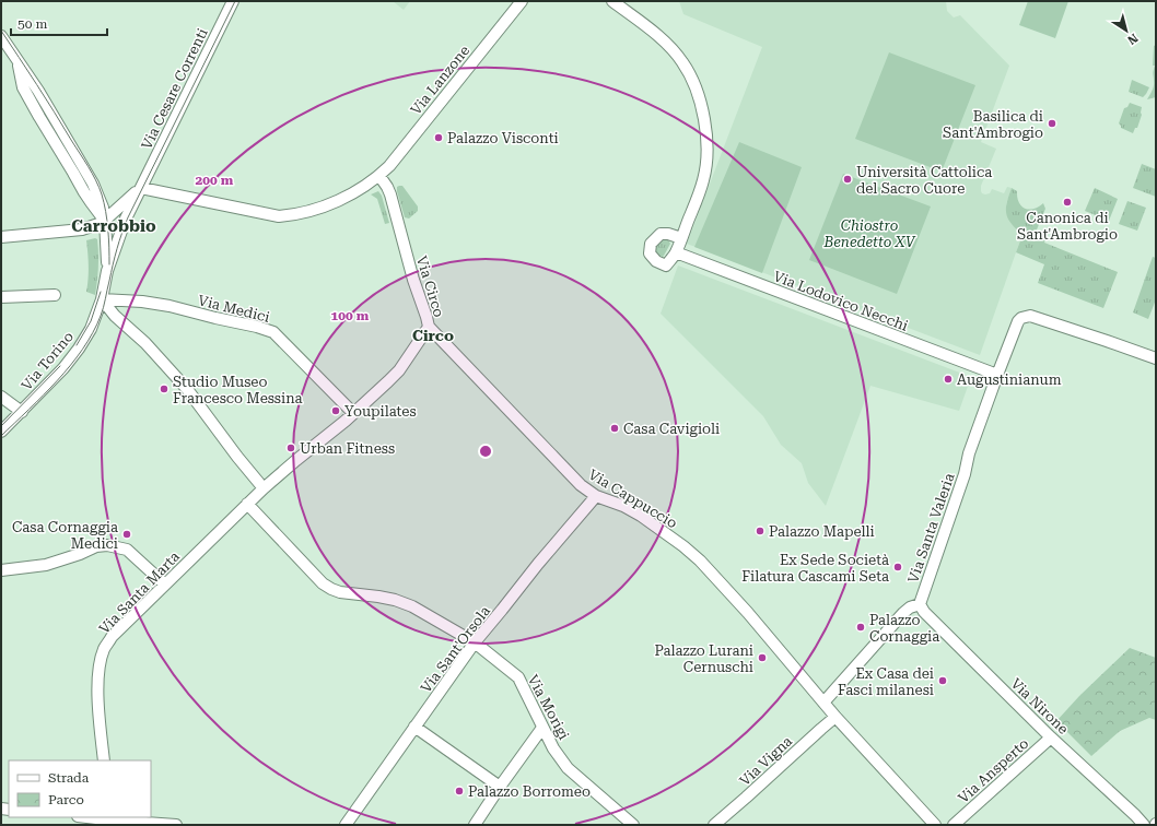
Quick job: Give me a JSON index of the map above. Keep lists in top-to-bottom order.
{
  "streets": {
    "street": [
      "Via Lanzone",
      "Via Cesare Correnti",
      "Via Circo",
      "Via Lodovico Necchi",
      "Via Medici",
      "Via Torino",
      "Via Cappuccio",
      "Via Santa Valeria",
      "Via Santa Marta",
      "Via Sant'Orsola",
      "Via Nirone",
      "Via Morigi",
      "Via Vigna",
      "Via Ansperto"
    ]
  },
  "crossings": [
    ["Via Lanzone", "Via Cesare Correnti"],
    ["Via Lanzone", "Via Circo"],
    ["Via Circo", "Via Medici"],
    ["Via Circo", "Via Cappuccio"],
    ["Via Circo", "Via Santa Marta"],
    ["Via Circo", "Via Morigi"],
    ["Via Lodovico Necchi", "Via Santa Valeria"],
    ["Via Medici", "Via Torino"],
    ["Via Cappuccio", "Via Santa Valeria"],
    ["Via Cappuccio", "Via Sant'Orsola"],
    ["Via Cappuccio", "Via Vigna"],
    ["Via Santa Valeria", "Via Nirone"],
    ["Via Santa Marta", "Via Morigi"],
    ["Via Sant'Orsola", "Via Morigi"],
    ["Via Nirone", "Via Ansperto"]
  ],
  "districts": ["Carrobbio", "Circo"],
  "parks": ["Chiostro Benedetto XV"],
  "places": [
    "Basilica di Sant'Ambrogio",
    "Palazzo Visconti",
    "Università Cattolica del Sacro Cuore",
    "Canonica di Sant'Ambrogio",
    "Augustinianum",
    "Studio Museo Francesco Messina",
    "Youpilates",
    "Casa Cavigioli",
    "Urban Fitness",
    "Palazzo Mapelli",
    "Casa Cornaggia Medici",
    "Ex Sede Società Filatura Cascami Seta",
    "Palazzo Cornaggia",
    "Palazzo Lurani Cernuschi",
    "Ex Casa dei Fasci milanesi",
    "Palazzo Borromeo"
  ],
  "legend": ["Strada", "Parco"],
  "scale_bar": "50 m",
  "north": "bottom right",
  "rings": ["200 m", "100 m"]
}
